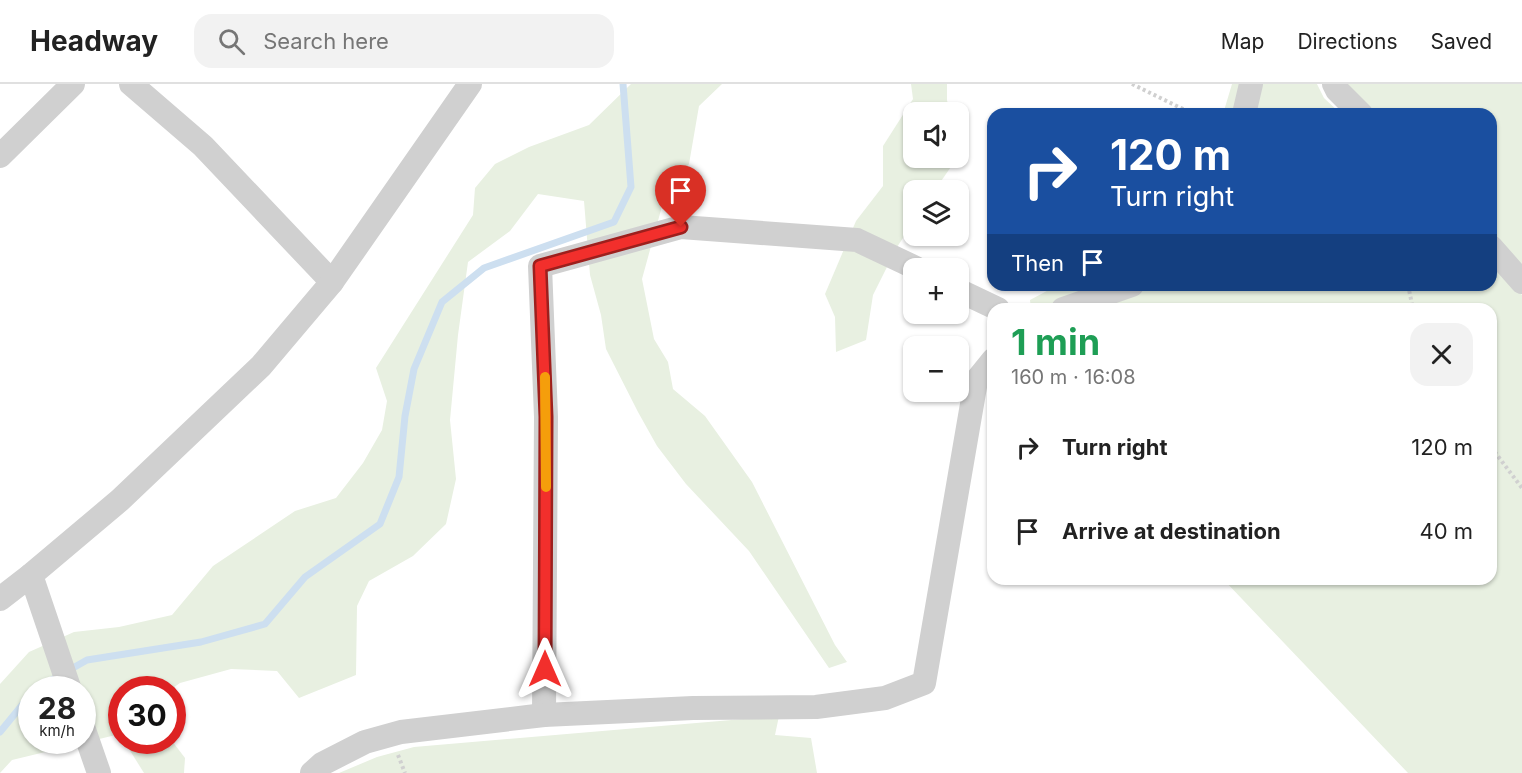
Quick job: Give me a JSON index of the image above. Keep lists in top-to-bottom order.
{
  "page": {
    "header": "Headway",
    "search": "Search here",
    "nav": ["Map", "Directions", "Saved"],
    "map_buttons": ["+", "−"],
    "turn": ["120 m", "Turn right"],
    "then": "Then",
    "heading": ["1 min", "160 m · 16:08"],
    "list": [
      {
        "name": "Turn right",
        "value": "120 m"
      },
      {
        "name": "Arrive at destination",
        "value": "40 m"
      }
    ],
    "speed": "28 km/h",
    "limit": "30"
  }
}
